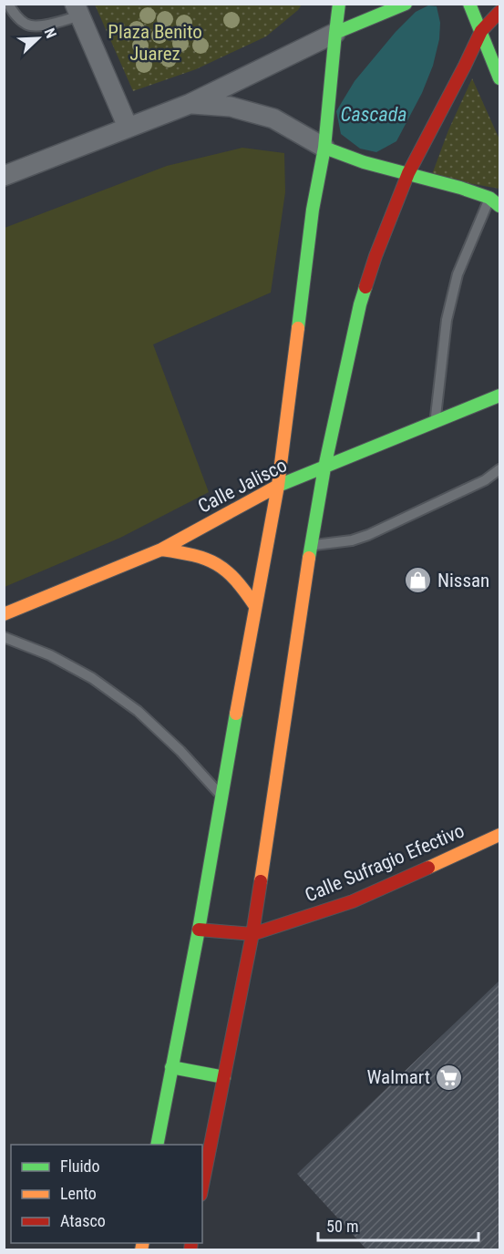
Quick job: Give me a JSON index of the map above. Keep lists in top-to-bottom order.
{
  "streets": {
    "main road": ["Calle Jalisco", "Calle Sufragio Efectivo"]
  },
  "water": ["Cascada"],
  "parks": ["Plaza Benito Juarez"],
  "places": {
    "shop": ["Nissan"],
    "supermarket": ["Walmart"]
  },
  "legend": ["Fluido", "Lento", "Atasco"],
  "scale_bar": "50 m",
  "north": "top right"
}
